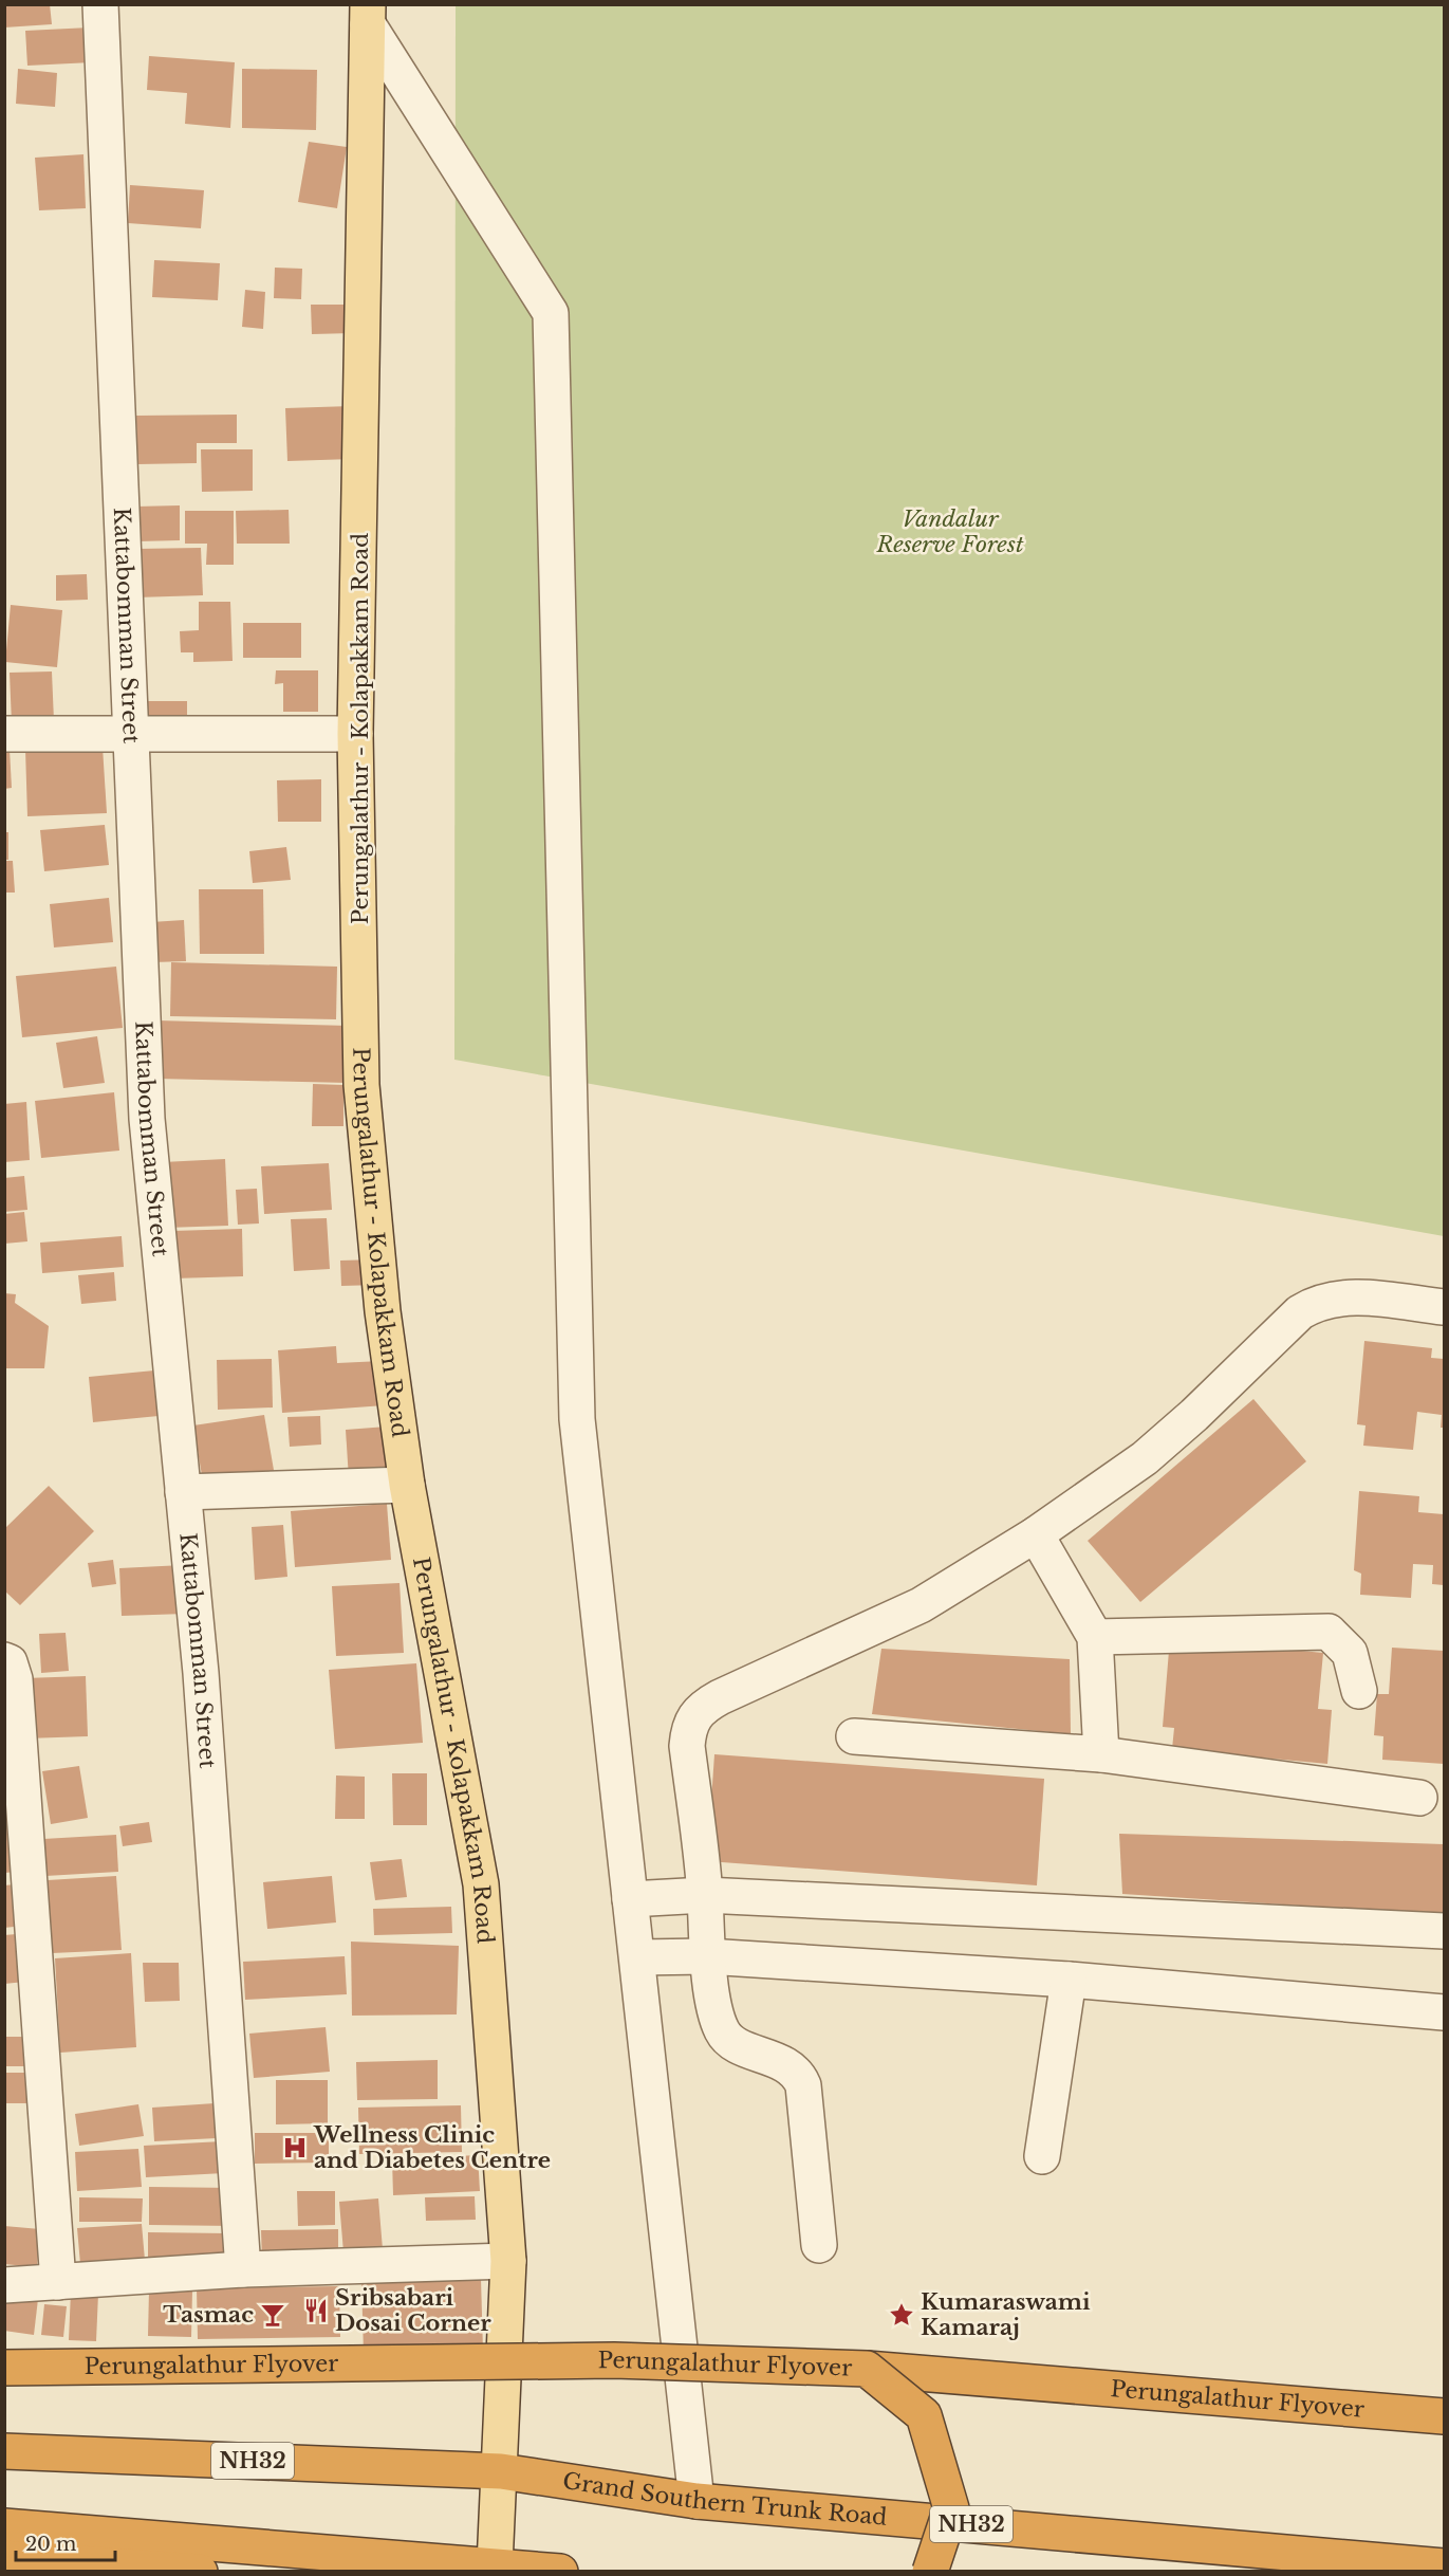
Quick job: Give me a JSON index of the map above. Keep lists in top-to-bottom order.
{
  "streets": {
    "highway": ["Perungalathur Flyover", "NH32", "Grand Southern Trunk Road"],
    "main road": ["Perungalathur - Kolapakkam Road"],
    "street": ["Kattabomman Street"]
  },
  "crossings": [
    ["Perungalathur - Kolapakkam Road", "Grand Southern Trunk Road"]
  ],
  "parks": ["Vandalur Reserve Forest"],
  "places": {
    "hospital": ["Wellness Clinic and Diabetes Centre"],
    "restaurant": ["Sribsabari Dosai Corner"],
    "bar": ["Tasmac"],
    "place": ["Kumaraswami Kamaraj"]
  },
  "scale_bar": "20 m"
}
